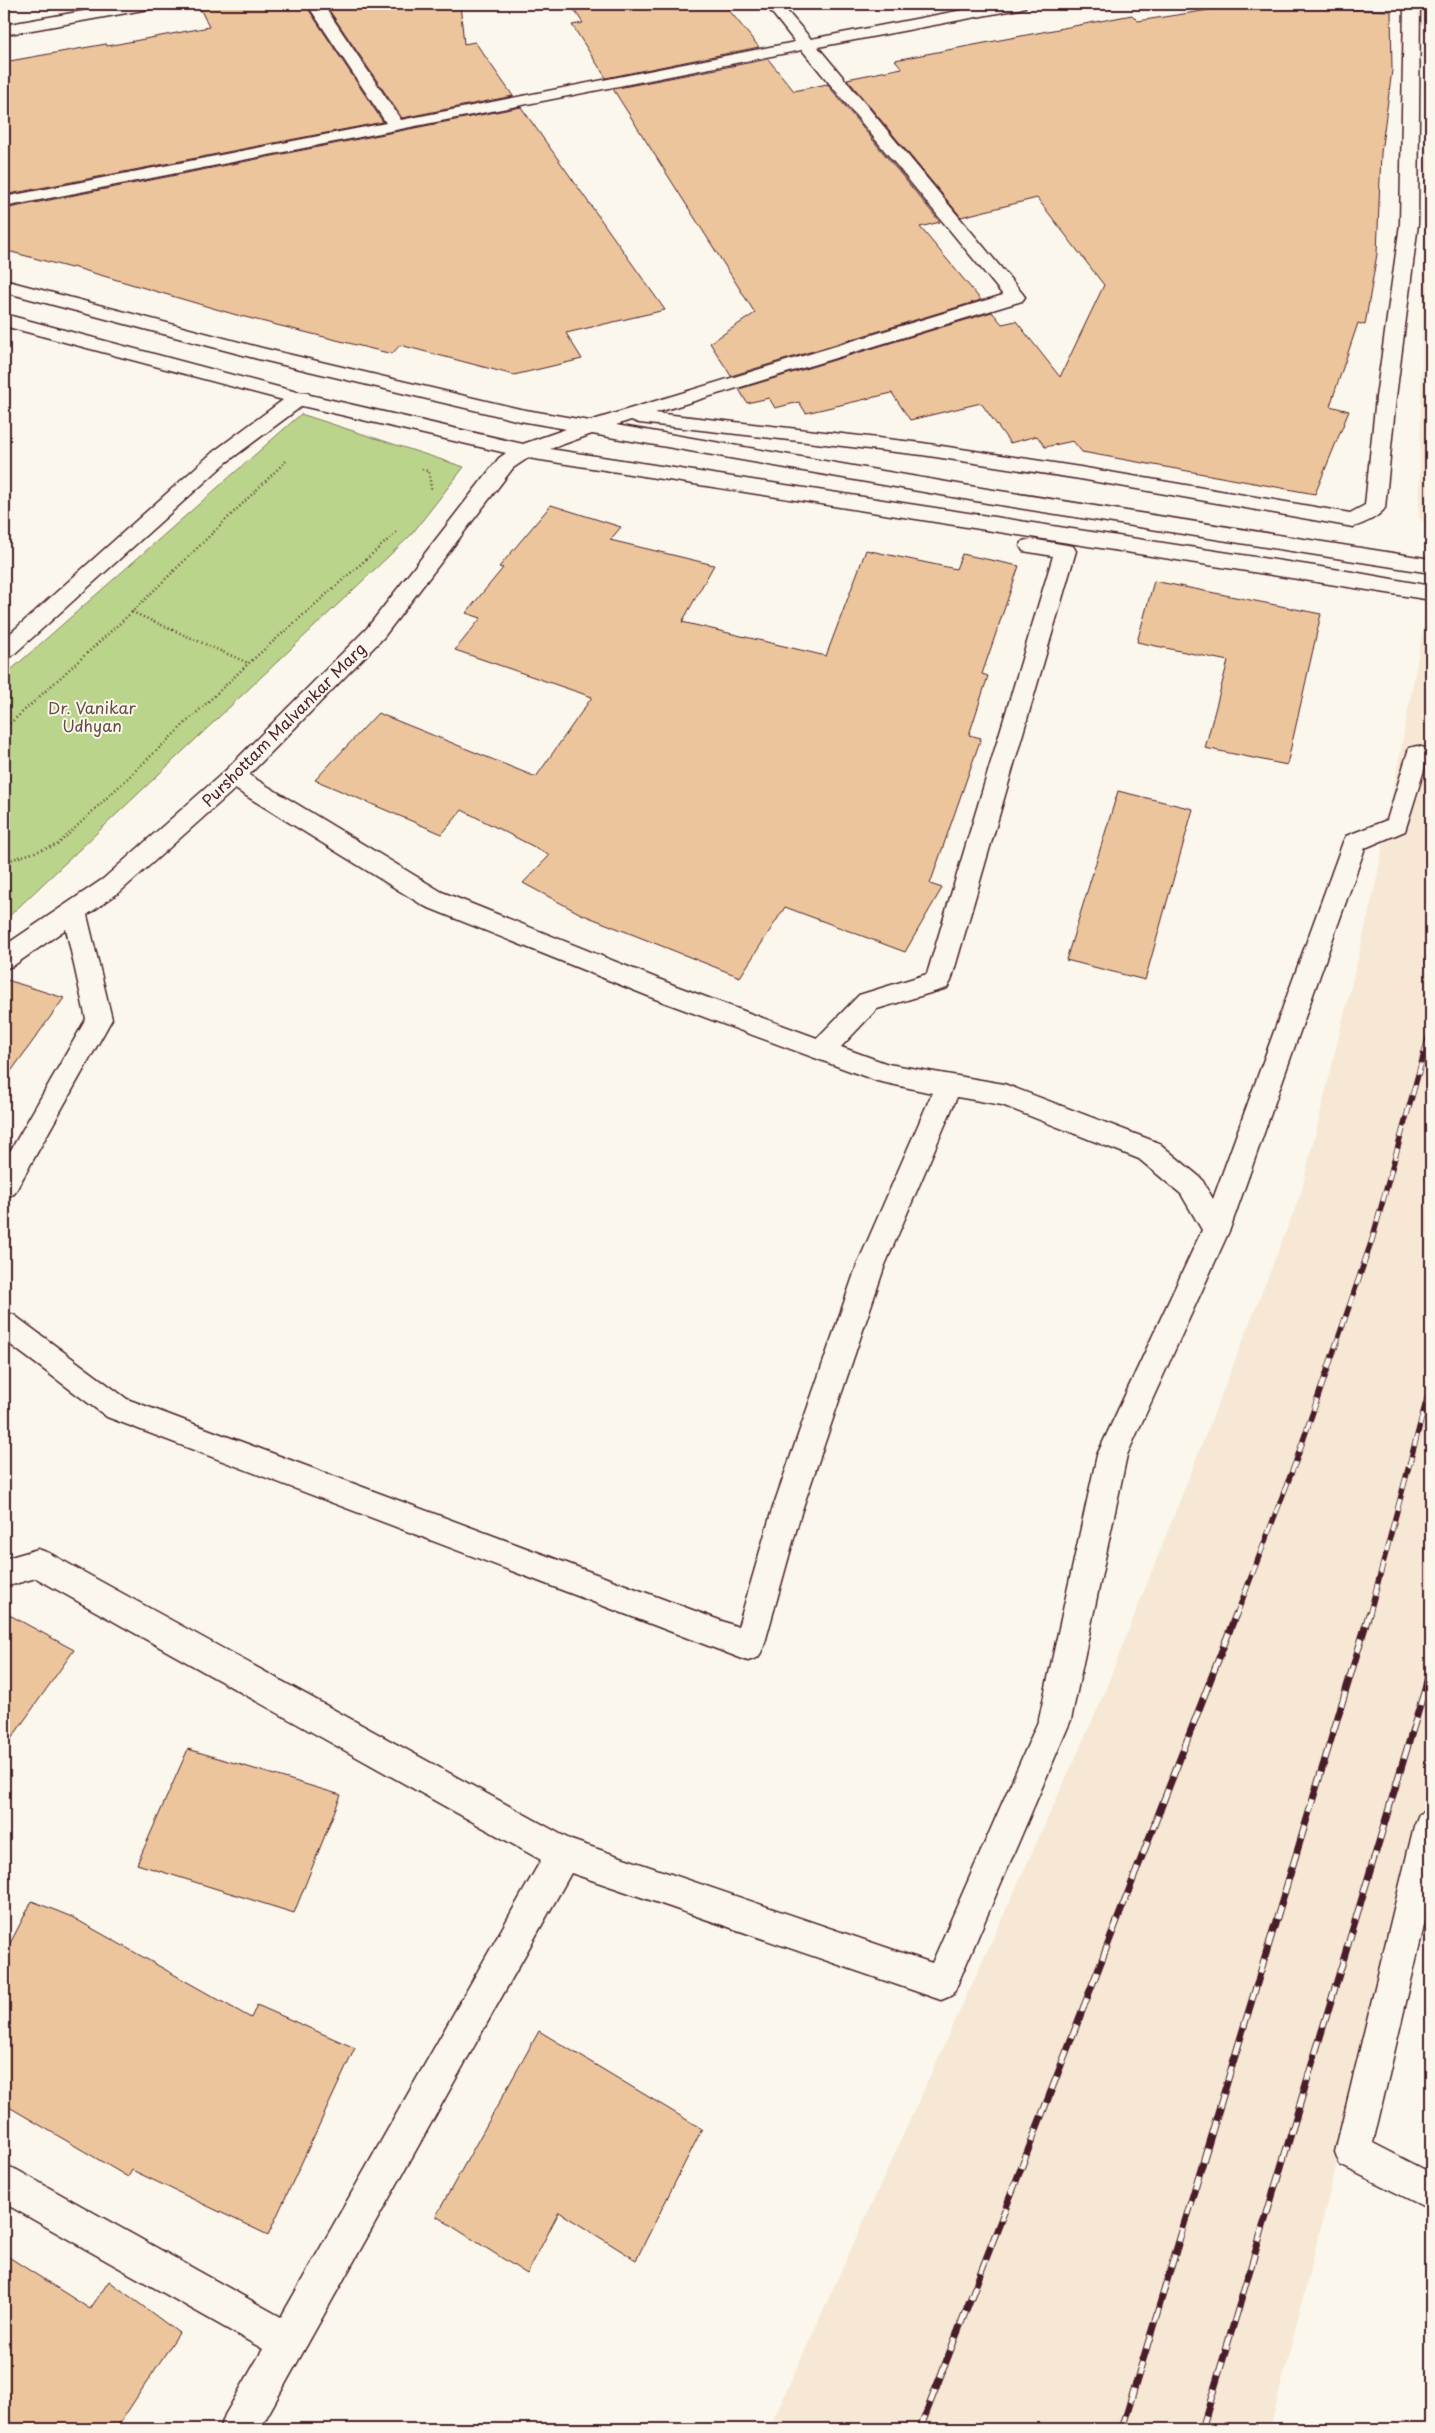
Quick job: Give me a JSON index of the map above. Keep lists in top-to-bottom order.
{
  "streets": {
    "street": ["Purshottam Malvankar Marg"]
  },
  "parks": ["Dr. Vanikar Udhyan"]
}
